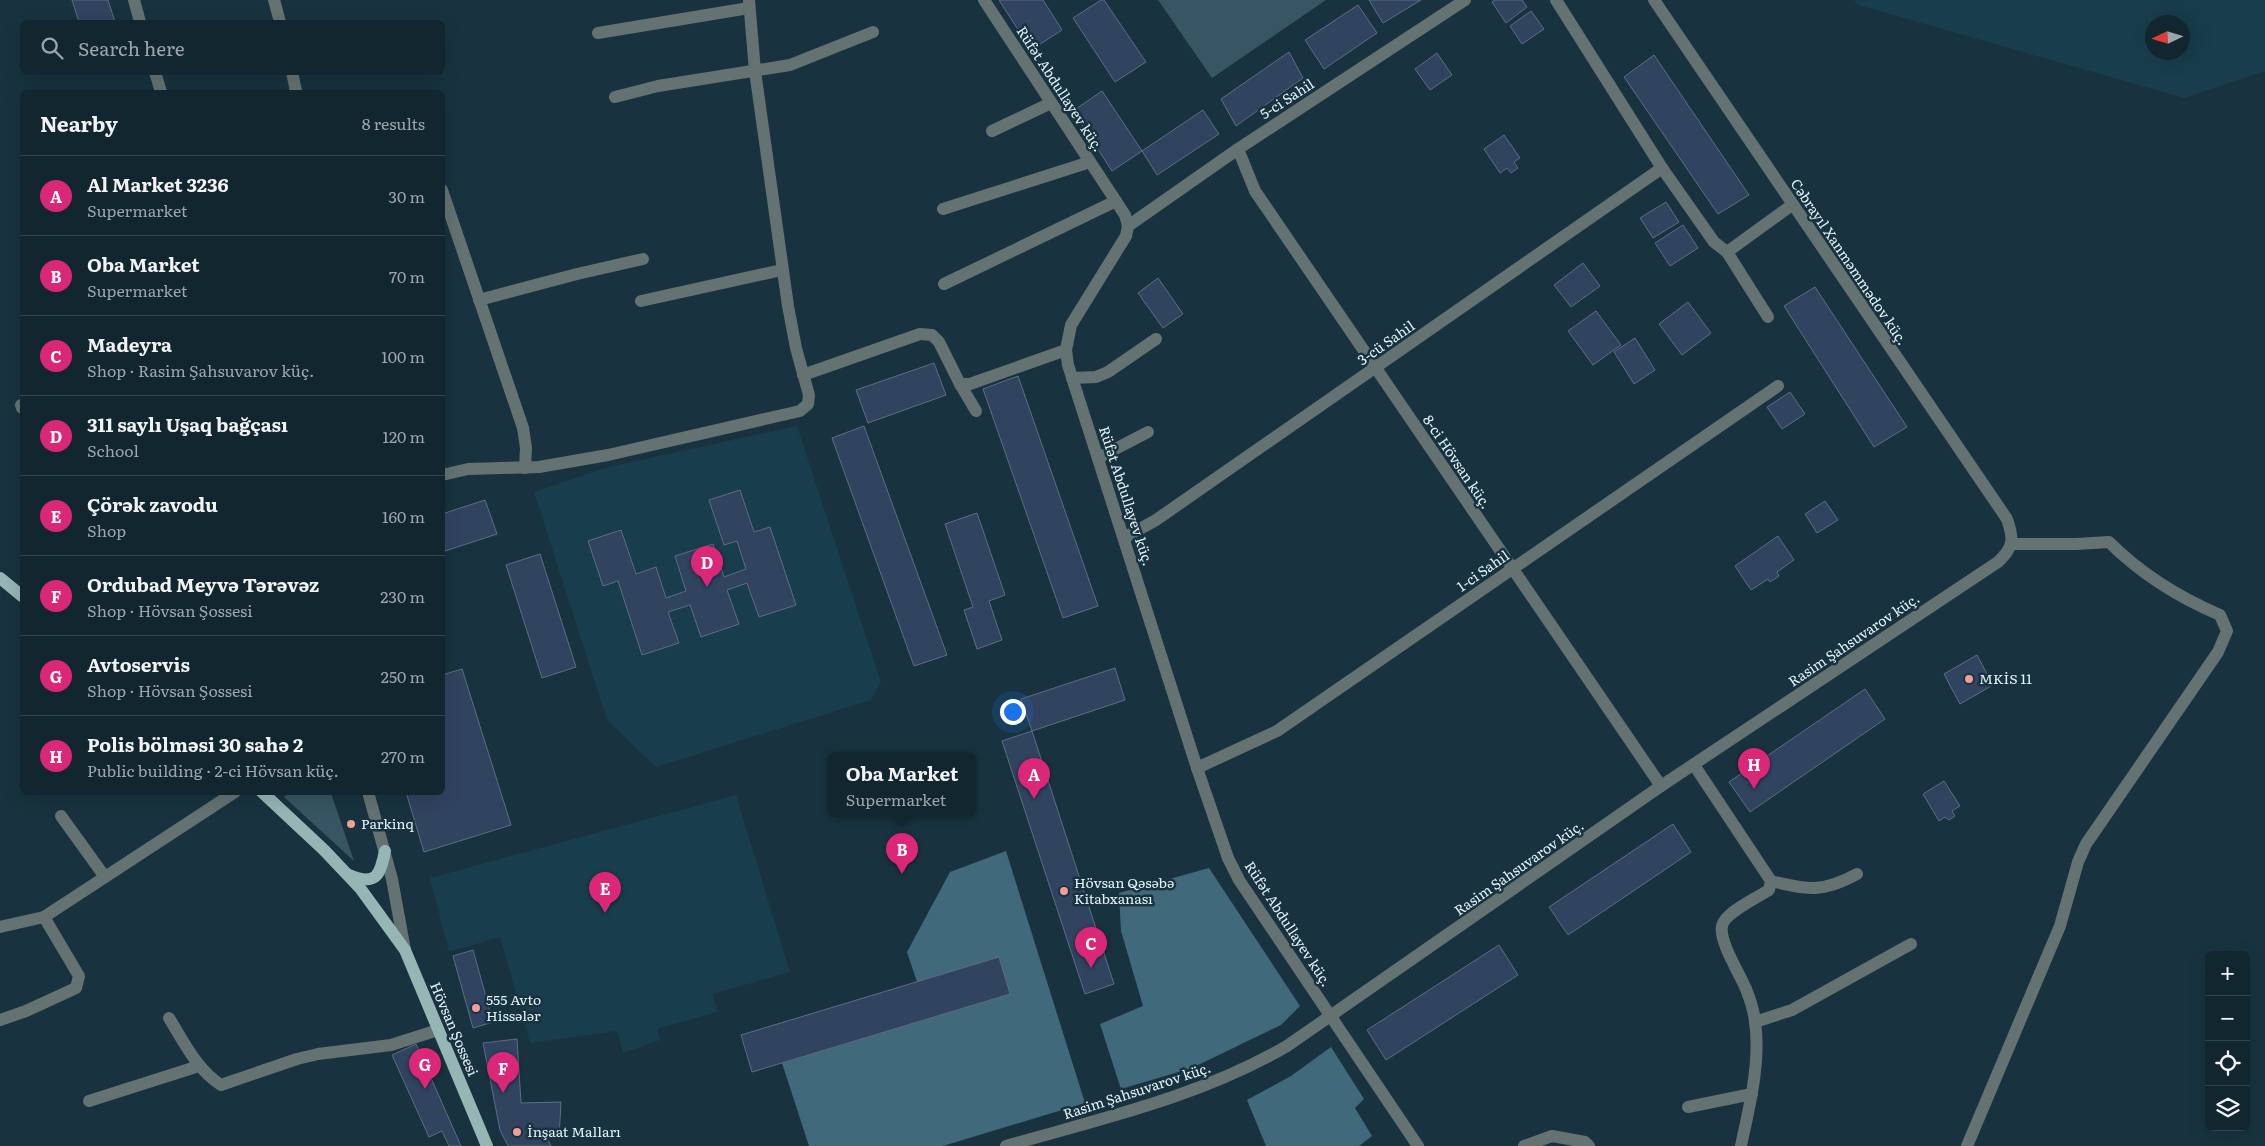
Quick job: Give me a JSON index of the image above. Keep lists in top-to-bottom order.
{
  "streets": {
    "main road": ["Hövsan Şossesi"],
    "street": [
      "Rüfət Abdullayev küç.",
      "5-ci Sahil",
      "Cəbrayıl Xanməmmədov küç.",
      "3-cü Sahil",
      "8-ci Hövsan küç.",
      "1-ci Sahil",
      "Rasim Şahsuvarov küç."
    ]
  },
  "crossings": [
    ["Rüfət Abdullayev küç.", "5-ci Sahil"],
    ["Rüfət Abdullayev küç.", "3-cü Sahil"],
    ["Rüfət Abdullayev küç.", "1-ci Sahil"],
    ["Rüfət Abdullayev küç.", "Rasim Şahsuvarov küç."],
    ["5-ci Sahil", "8-ci Hövsan küç."],
    ["Cəbrayıl Xanməmmədov küç.", "Rasim Şahsuvarov küç."],
    ["3-cü Sahil", "8-ci Hövsan küç."],
    ["8-ci Hövsan küç.", "1-ci Sahil"],
    ["8-ci Hövsan küç.", "Rasim Şahsuvarov küç."]
  ],
  "places": [
    "MKİS 11",
    "Parkinq",
    "Hövsan Qəsəbə Kitabxanası",
    "555 Avto Hissələr",
    "İnşaat Malları"
  ],
  "north": "left",
  "page": {
    "search": "Search here",
    "heading": ["Nearby", "8 results"],
    "list": [
      {
        "mark": "A",
        "name": "Al Market 3236",
        "note": "Supermarket",
        "value": "30 m"
      },
      {
        "mark": "B",
        "name": "Oba Market",
        "note": "Supermarket",
        "value": "70 m"
      },
      {
        "mark": "C",
        "name": "Madeyra",
        "note": "Shop · Rasim Şahsuvarov küç.",
        "value": "100 m"
      },
      {
        "mark": "D",
        "name": "311 saylı Uşaq bağçası",
        "note": "School",
        "value": "120 m"
      },
      {
        "mark": "E",
        "name": "Çörək zavodu",
        "note": "Shop",
        "value": "160 m"
      },
      {
        "mark": "F",
        "name": "Ordubad Meyvə Tərəvəz",
        "note": "Shop · Hövsan Şossesi",
        "value": "230 m"
      },
      {
        "mark": "G",
        "name": "Avtoservis",
        "note": "Shop · Hövsan Şossesi",
        "value": "250 m"
      },
      {
        "mark": "H",
        "name": "Polis bölməsi 30 sahə 2",
        "note": "Public building · 2-ci Hövsan küç.",
        "value": "270 m"
      }
    ],
    "pins": [
      "D",
      "H",
      "A",
      "B",
      "E",
      "C",
      "G",
      "F"
    ],
    "popup": ["Oba Market", "Supermarket"],
    "map_buttons": ["+", "−"]
  }
}
